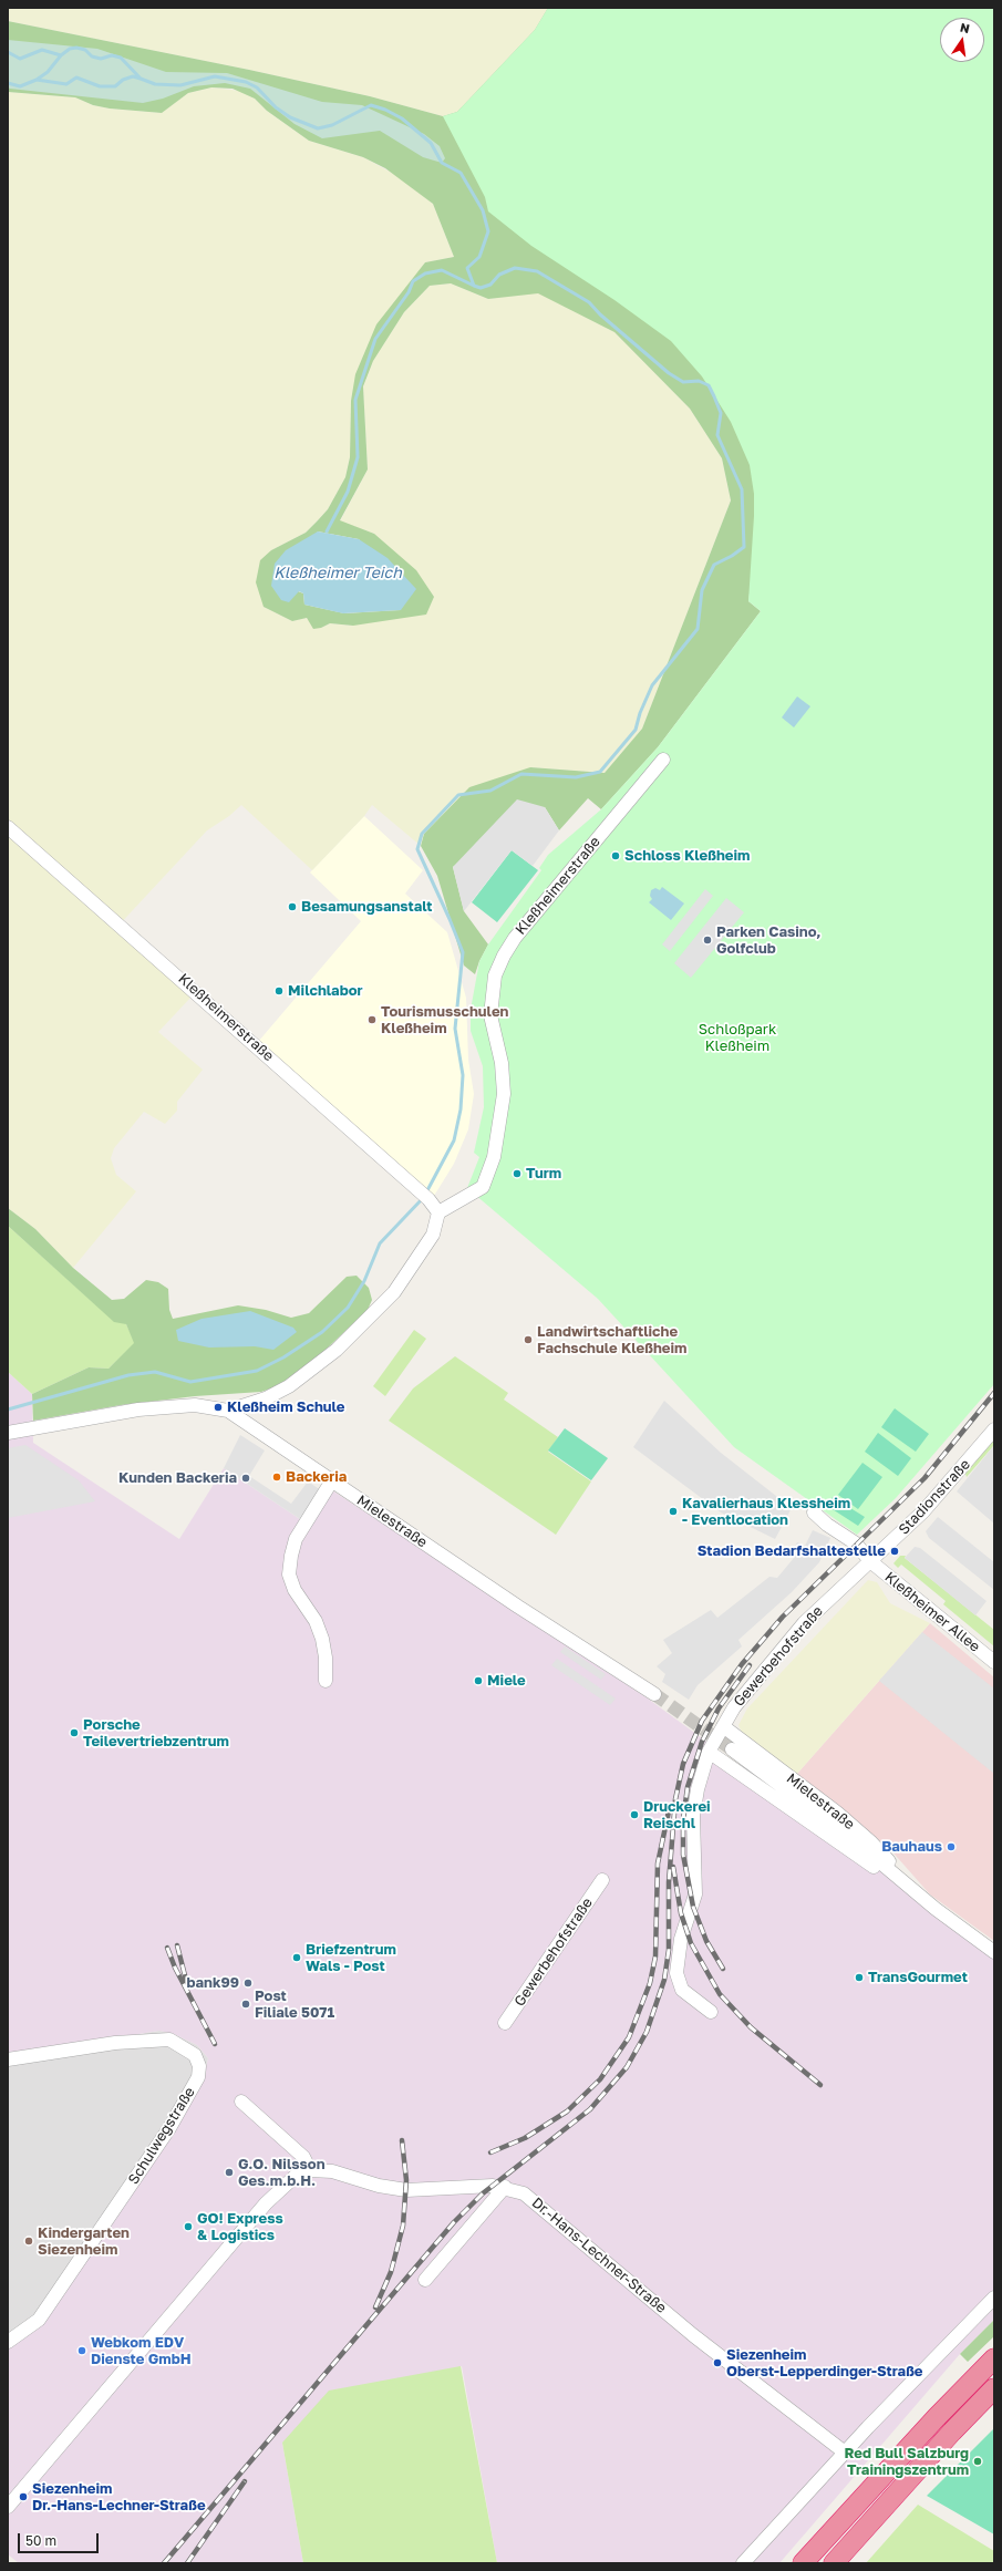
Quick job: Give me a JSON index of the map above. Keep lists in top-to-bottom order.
{
  "streets": {
    "street": [
      "Kleßheimerstraße",
      "Stadionstraße",
      "Mielestraße",
      "Kleßheimer Allee",
      "Gewerbehofstraße",
      "Schulwegstraße",
      "Dr.-Hans-Lechner-Straße"
    ]
  },
  "crossings": [
    ["Stadionstraße", "Kleßheimer Allee"],
    ["Stadionstraße", "Gewerbehofstraße"],
    ["Mielestraße", "Gewerbehofstraße"],
    ["Kleßheimer Allee", "Gewerbehofstraße"]
  ],
  "water": ["Kleßheimer Teich"],
  "parks": ["Schloßpark Kleßheim"],
  "places": [
    "Schloss Kleßheim",
    "Besamungsanstalt",
    "Parken Casino, Golfclub",
    "Milchlabor",
    "Tourismusschulen Kleßheim",
    "Turm",
    "Landwirtschaftliche Fachschule Kleßheim",
    "Kleßheim Schule",
    "Backeria",
    "Kunden Backeria",
    "Kavalierhaus Klessheim - Eventlocation",
    "Stadion Bedarfshaltestelle",
    "Miele",
    "Porsche Teilevertriebzentrum",
    "Druckerei Reischl",
    "Bauhaus",
    "Briefzentrum Wals - Post",
    "TransGourmet",
    "bank99",
    "Post Filiale 5071",
    "G.O. Nilsson Ges.m.b.H.",
    "GO! Express & Logistics",
    "Kindergarten Siezenheim",
    "Webkom EDV Dienste GmbH",
    "Siezenheim Oberst-Lepperdinger-Straße",
    "Red Bull Salzburg Trainingszentrum",
    "Siezenheim Dr.-Hans-Lechner-Straße"
  ],
  "scale_bar": "50 m",
  "north": "top"
}
